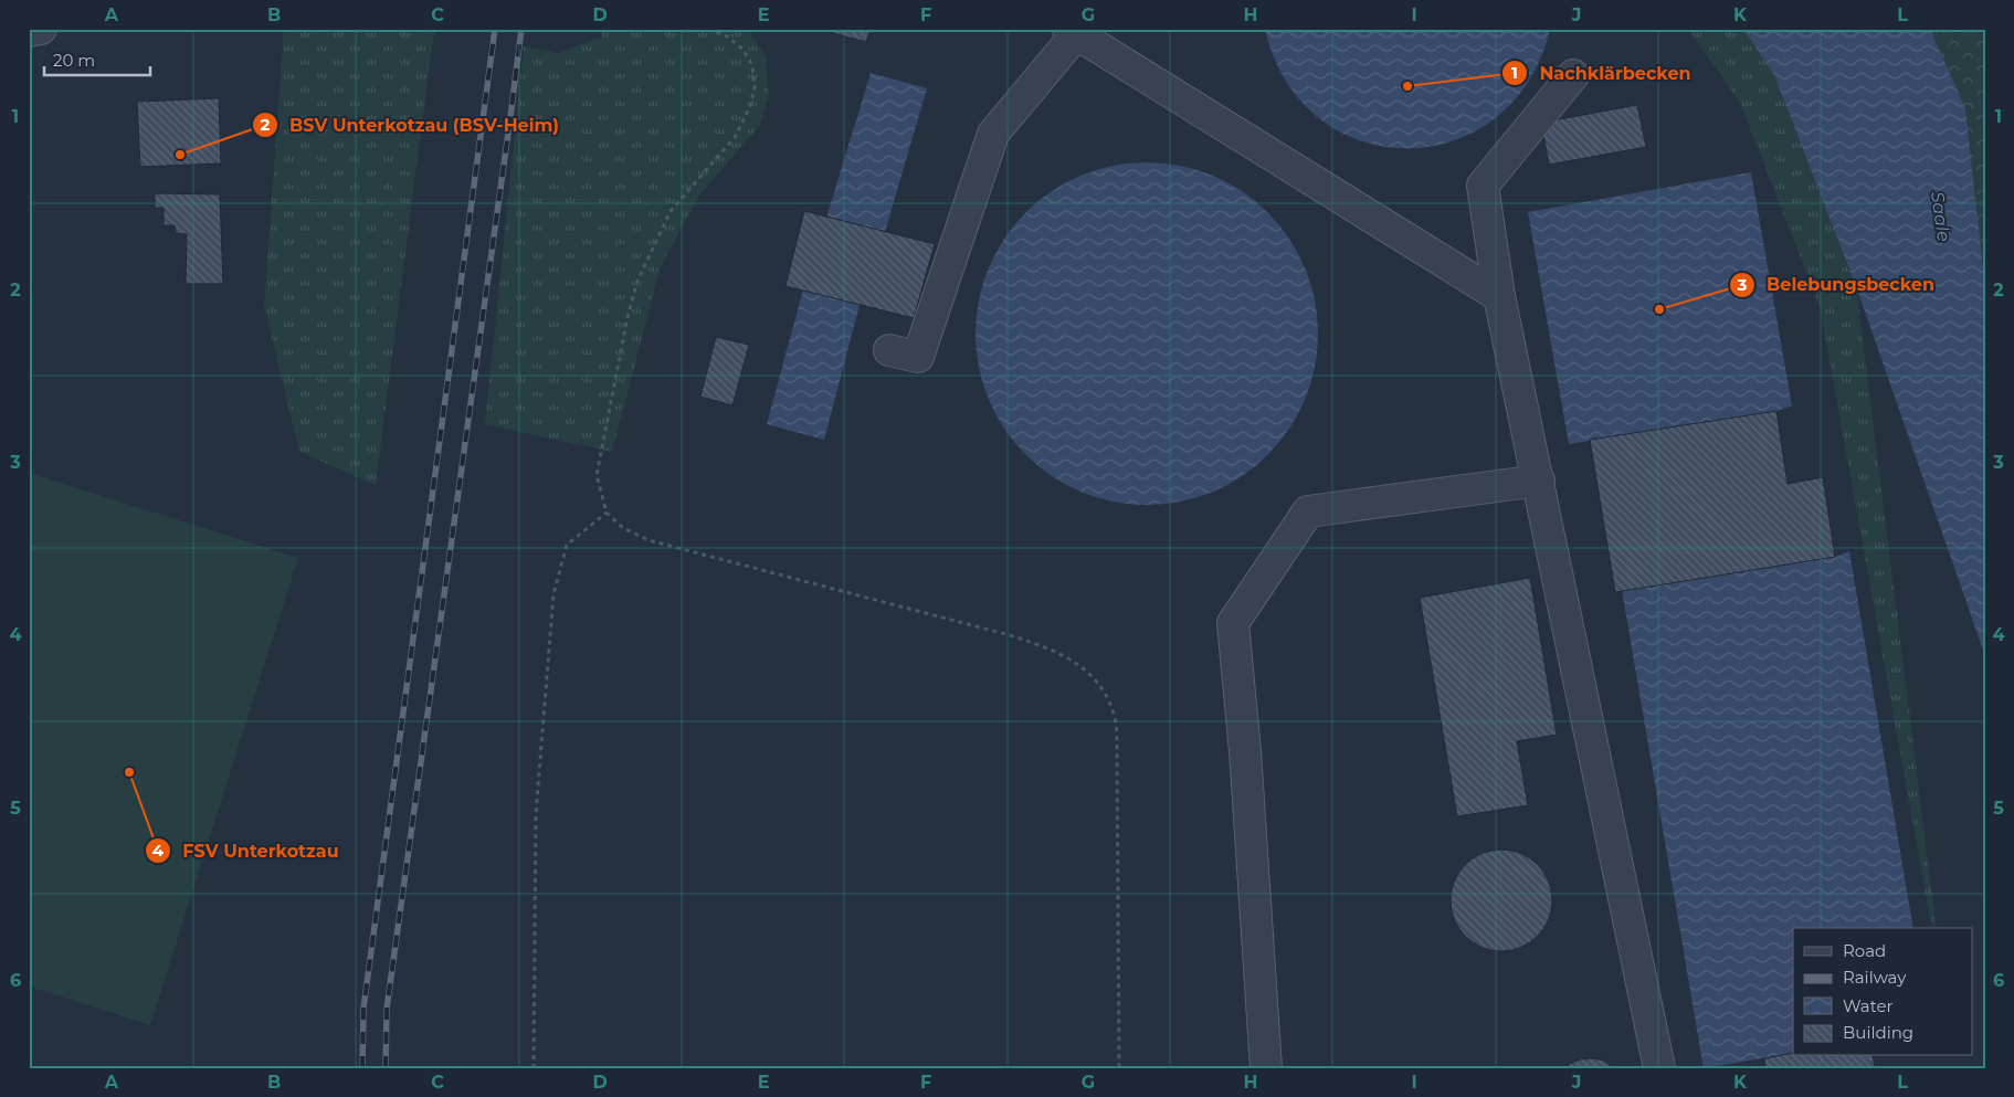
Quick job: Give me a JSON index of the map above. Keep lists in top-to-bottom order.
{
  "water": ["Saale"],
  "places": [
    "Nachklärbecken",
    "BSV Unterkotzau (BSV-Heim)",
    "Belebungsbecken",
    "FSV Unterkotzau"
  ],
  "legend": [
    "Road",
    "Railway",
    "Water",
    "Building"
  ],
  "scale_bar": "20 m",
  "grid": {
    "columns": [
      "A",
      "B",
      "C",
      "D",
      "E",
      "F",
      "G",
      "H",
      "I",
      "J",
      "K",
      "L"
    ],
    "rows": [
      "1",
      "2",
      "3",
      "4",
      "5",
      "6"
    ]
  }
}
